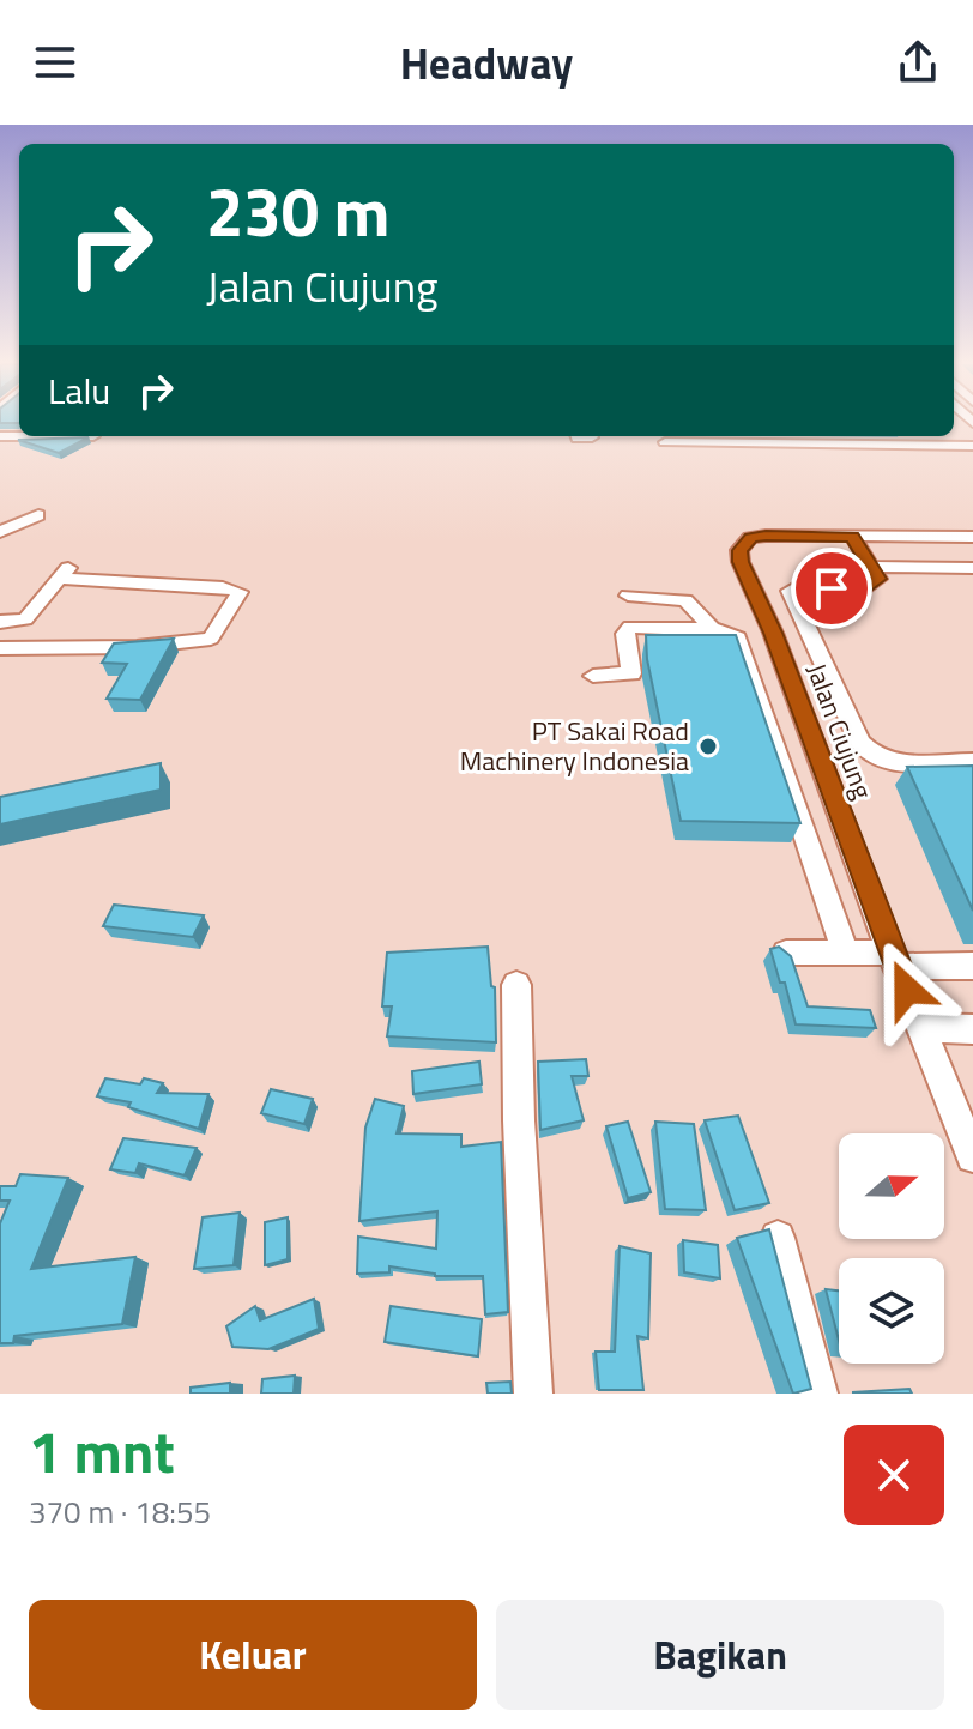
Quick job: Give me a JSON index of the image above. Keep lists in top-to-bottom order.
{
  "streets": {
    "street": ["Jalan Ciujung"]
  },
  "places": ["PT Sakai Road Machinery Indonesia"],
  "north": "right",
  "page": {
    "header": "Headway",
    "turn": ["230 m", "Jalan Ciujung"],
    "then": "Lalu",
    "heading": ["1 mnt", "370 m · 18:55"],
    "buttons": ["Keluar", "Bagikan"]
  }
}
